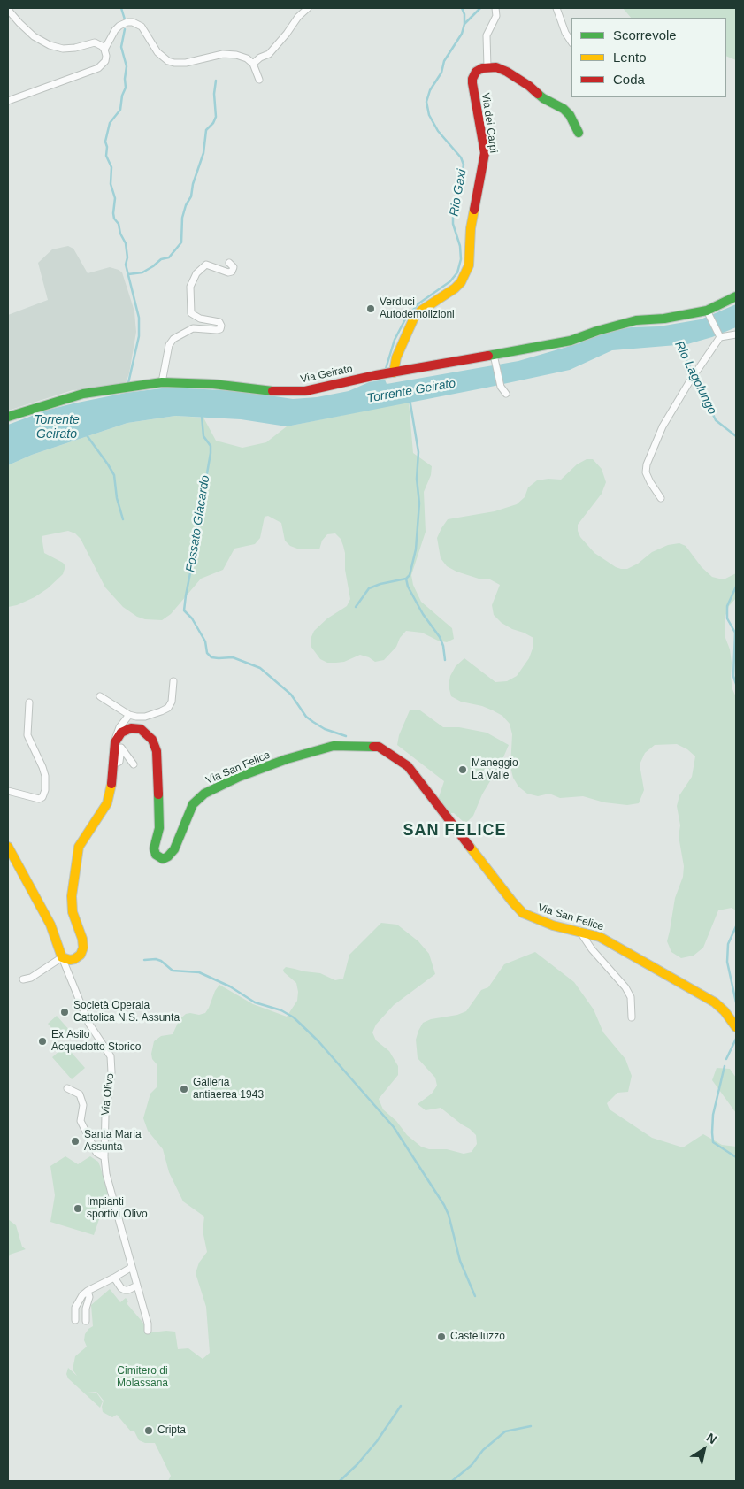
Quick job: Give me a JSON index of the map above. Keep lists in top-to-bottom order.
{
  "streets": {
    "street": [
      "Via dei Carpi",
      "Via Geirato",
      "Via San Felice",
      "Via Olivo"
    ]
  },
  "crossings": [
    ["Via dei Carpi", "Via Geirato"]
  ],
  "districts": ["SAN FELICE"],
  "water": [
    "Rio Gaxi",
    "Rio Lagolungo",
    "Torrente Geirato",
    "Fossato Giacardo"
  ],
  "parks": ["Cimitero di Molassana"],
  "places": [
    "Verduci Autodemolizioni",
    "Maneggio La Valle",
    "Società Operaia Cattolica N.S. Assunta",
    "Ex Asilo Acquedotto Storico",
    "Galleria antiaerea 1943",
    "Santa Maria Assunta",
    "Impianti sportivi Olivo",
    "Castelluzzo",
    "Cripta"
  ],
  "legend": ["Scorrevole", "Lento", "Coda"],
  "north": "top right"
}
